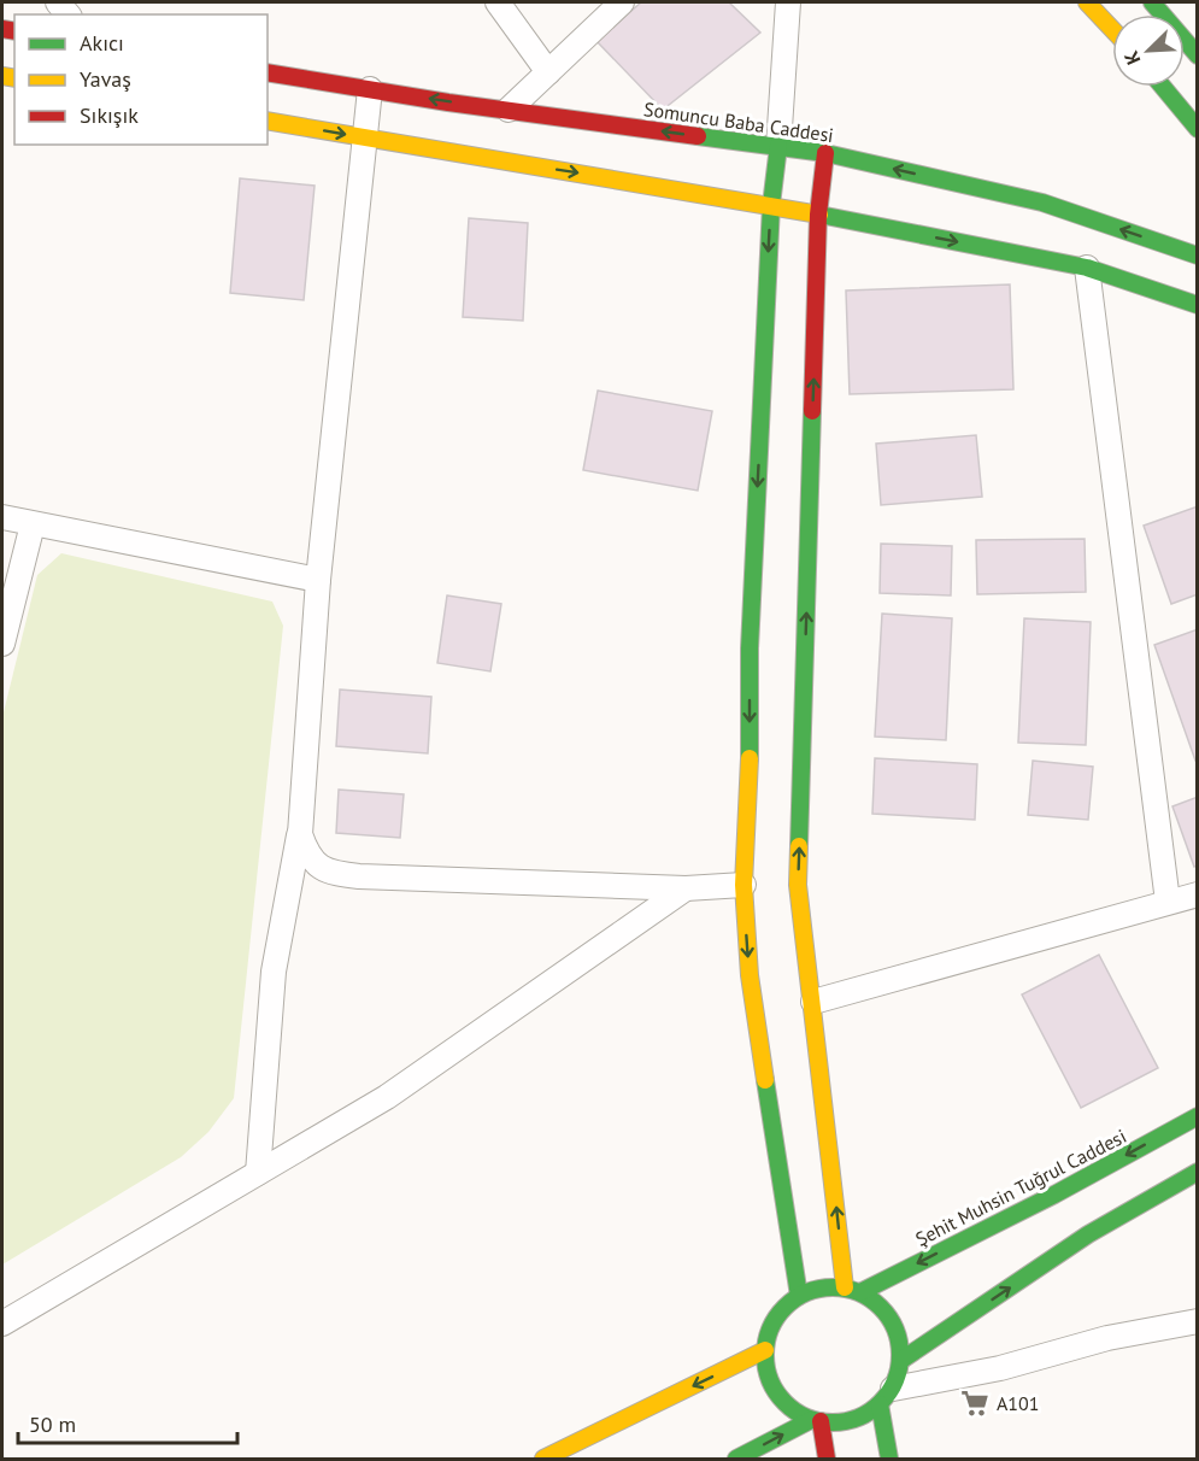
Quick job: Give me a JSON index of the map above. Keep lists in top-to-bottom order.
{
  "streets": {
    "main road": ["Somuncu Baba Caddesi", "Şehit Muhsin Tuğrul Caddesi"]
  },
  "places": {
    "supermarket": ["A101"]
  },
  "legend": ["Akıcı", "Yavaş", "Sıkışık"],
  "scale_bar": "50 m",
  "north": "bottom left"
}
